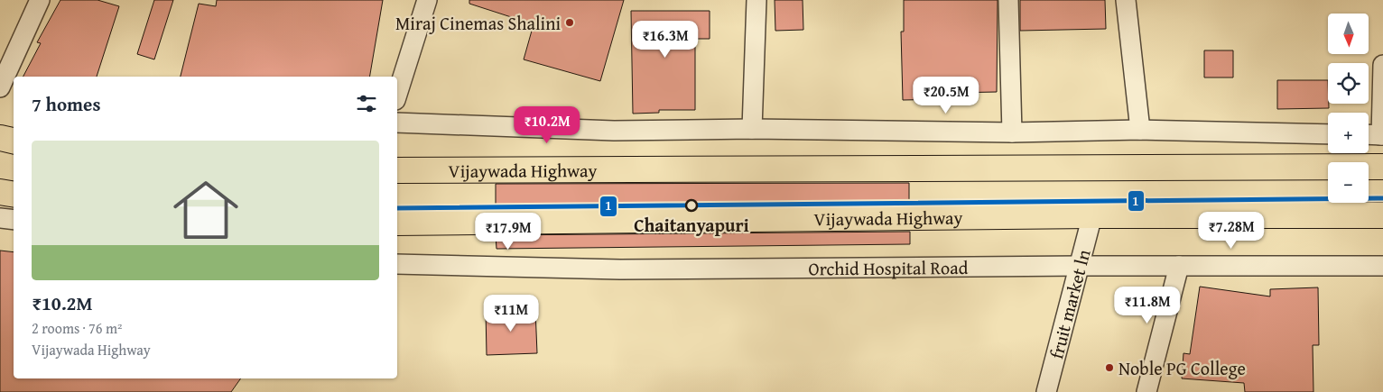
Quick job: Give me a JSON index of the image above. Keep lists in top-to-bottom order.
{
  "streets": {
    "highway": ["Vijaywada Highway"],
    "street": ["Orchid Hospital Road", "fruit market ln"]
  },
  "crossings": [
    ["Vijaywada Highway", "fruit market ln"],
    ["Orchid Hospital Road", "fruit market ln"]
  ],
  "places": ["Miraj Cinemas Shalini", "Chaitanyapuri", "Noble PG College"],
  "lines": ["transit line 1"],
  "north": "bottom",
  "page": {
    "map_buttons": ["+", "−"],
    "price": [
      "₹16.3M",
      "₹20.5M",
      "₹10.2M",
      "₹7.28M",
      "₹17.9M",
      "₹11.8M",
      "₹11M"
    ],
    "heading": "7 homes",
    "list": [
      {
        "name": "₹10.2M",
        "note": "2 rooms · 76 m² · Vijaywada Highway"
      }
    ]
  }
}
